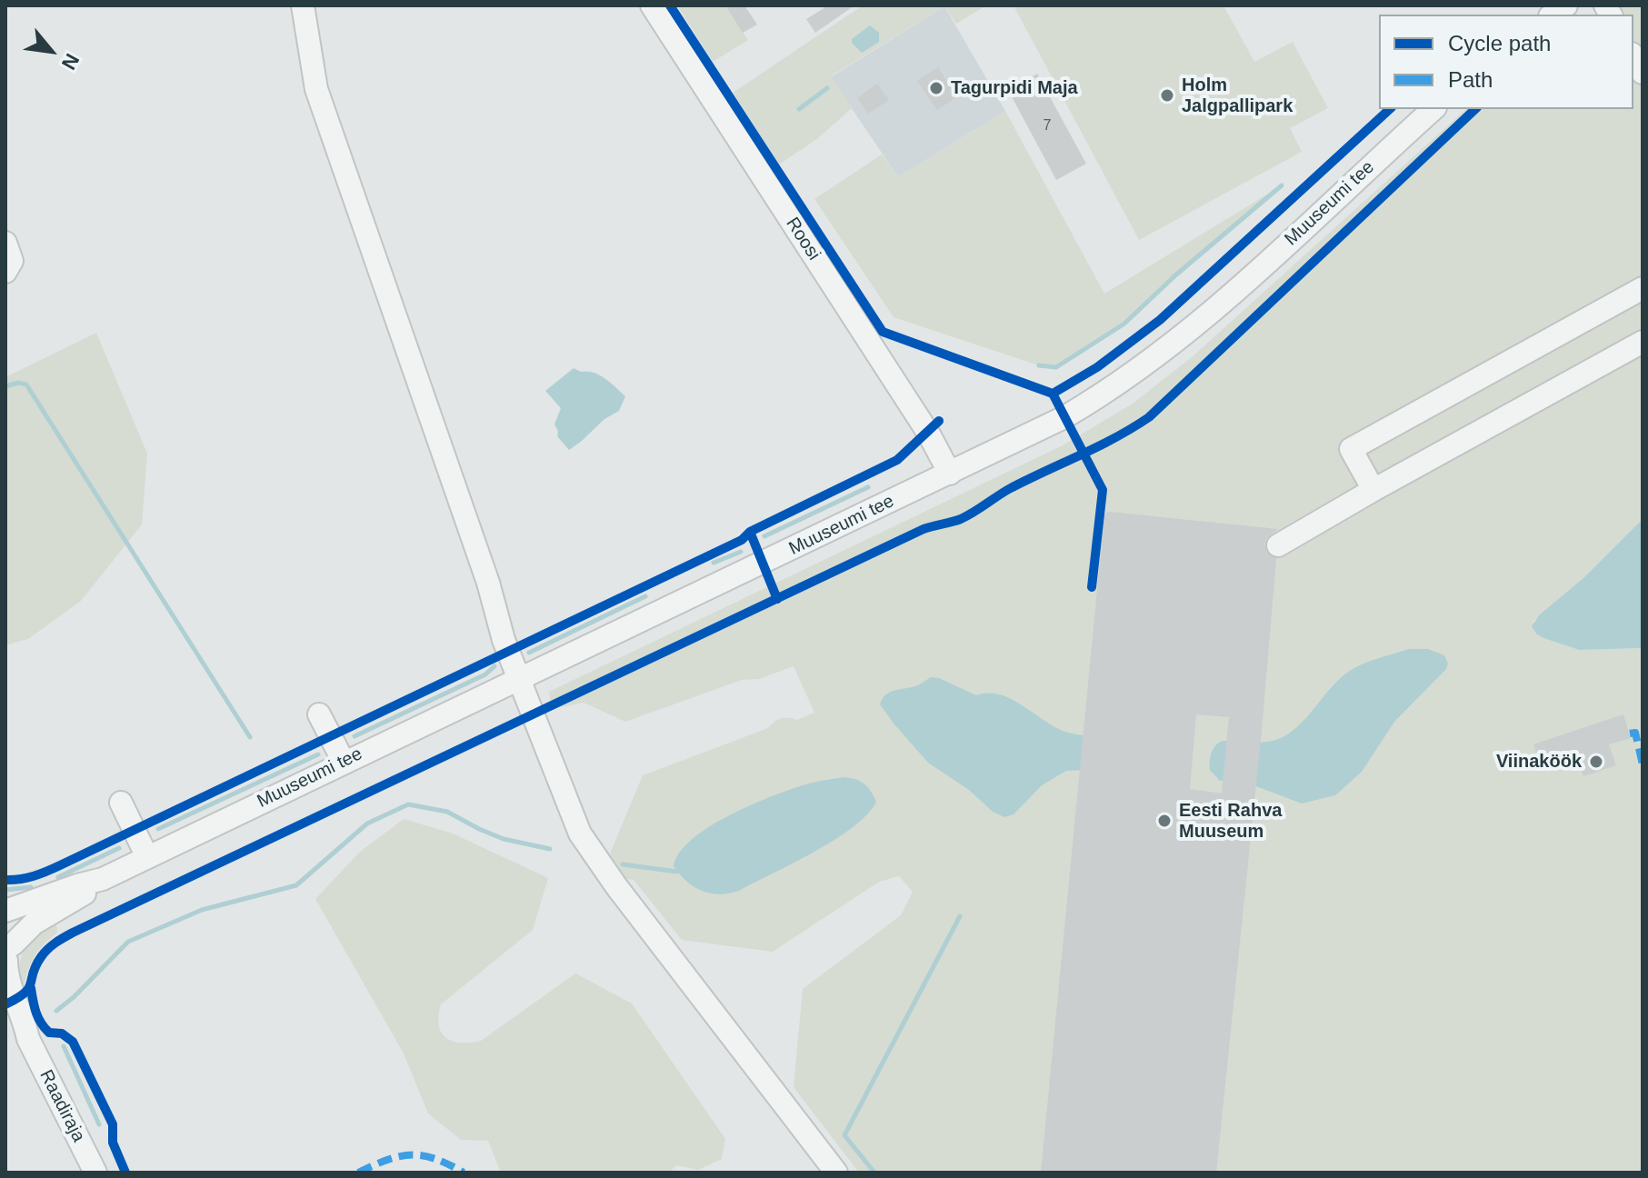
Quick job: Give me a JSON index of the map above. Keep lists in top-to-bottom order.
{
  "streets": {
    "street": ["Muuseumi tee", "Roosi", "Raadiraja"]
  },
  "crossings": [
    ["Muuseumi tee", "Roosi"],
    ["Muuseumi tee", "Raadiraja"]
  ],
  "places": [
    "Tagurpidi Maja",
    "Holm Jalgpallipark",
    "Viinaköök",
    "Eesti Rahva Muuseum"
  ],
  "house_numbers": ["7"],
  "legend": ["Cycle path", "Path"],
  "north": "bottom right"
}
